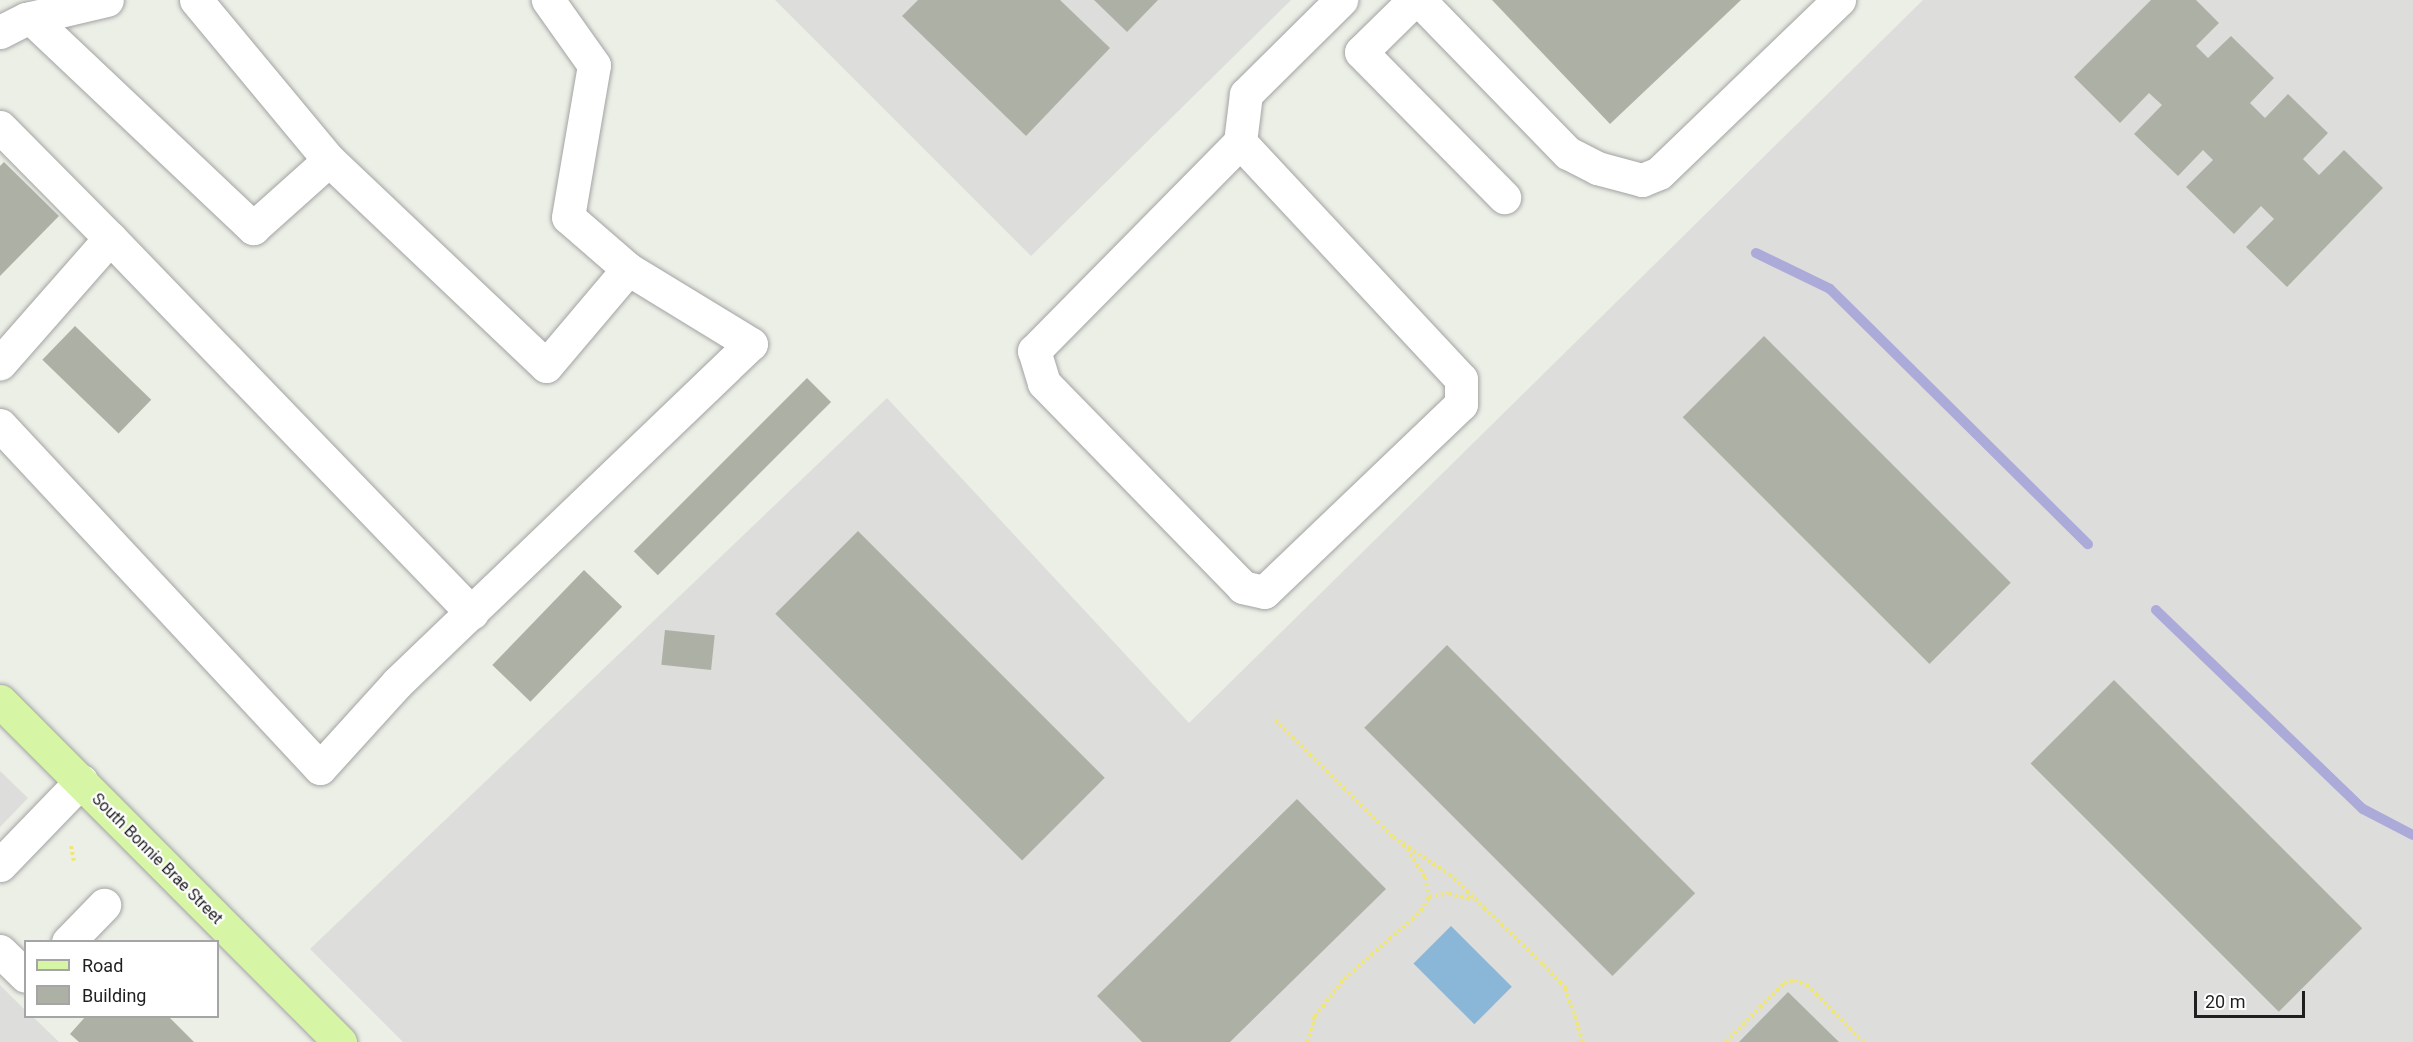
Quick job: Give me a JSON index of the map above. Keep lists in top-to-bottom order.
{
  "streets": {
    "main road": ["South Bonnie Brae Street"]
  },
  "legend": ["Road", "Building"],
  "scale_bar": "20 m"
}
